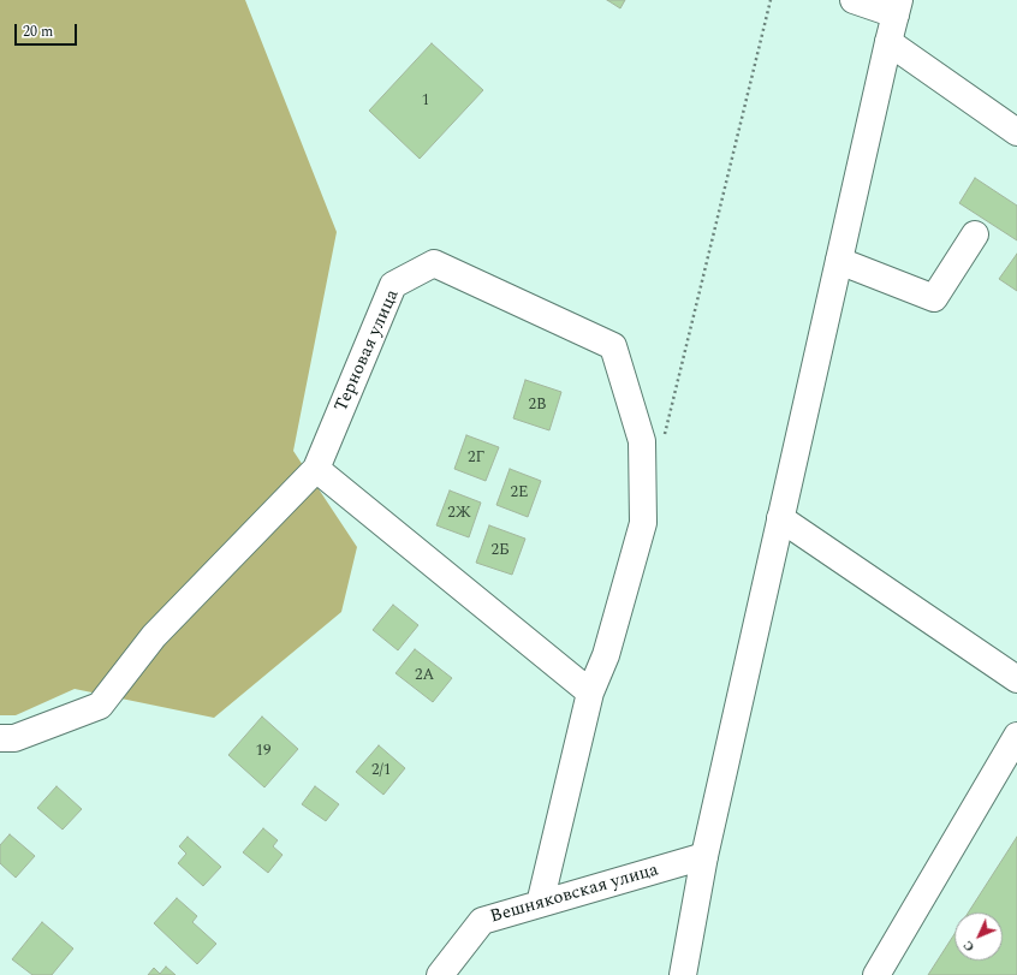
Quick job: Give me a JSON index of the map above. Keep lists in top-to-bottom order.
{
  "streets": {
    "street": ["Терновая улица", "Вешняковская улица"]
  },
  "house_numbers": [
    "1",
    "2В",
    "2Г",
    "2Е",
    "2Ж",
    "2Б",
    "2А",
    "19",
    "2/1"
  ],
  "scale_bar": "20 m",
  "north": "bottom left"
}
